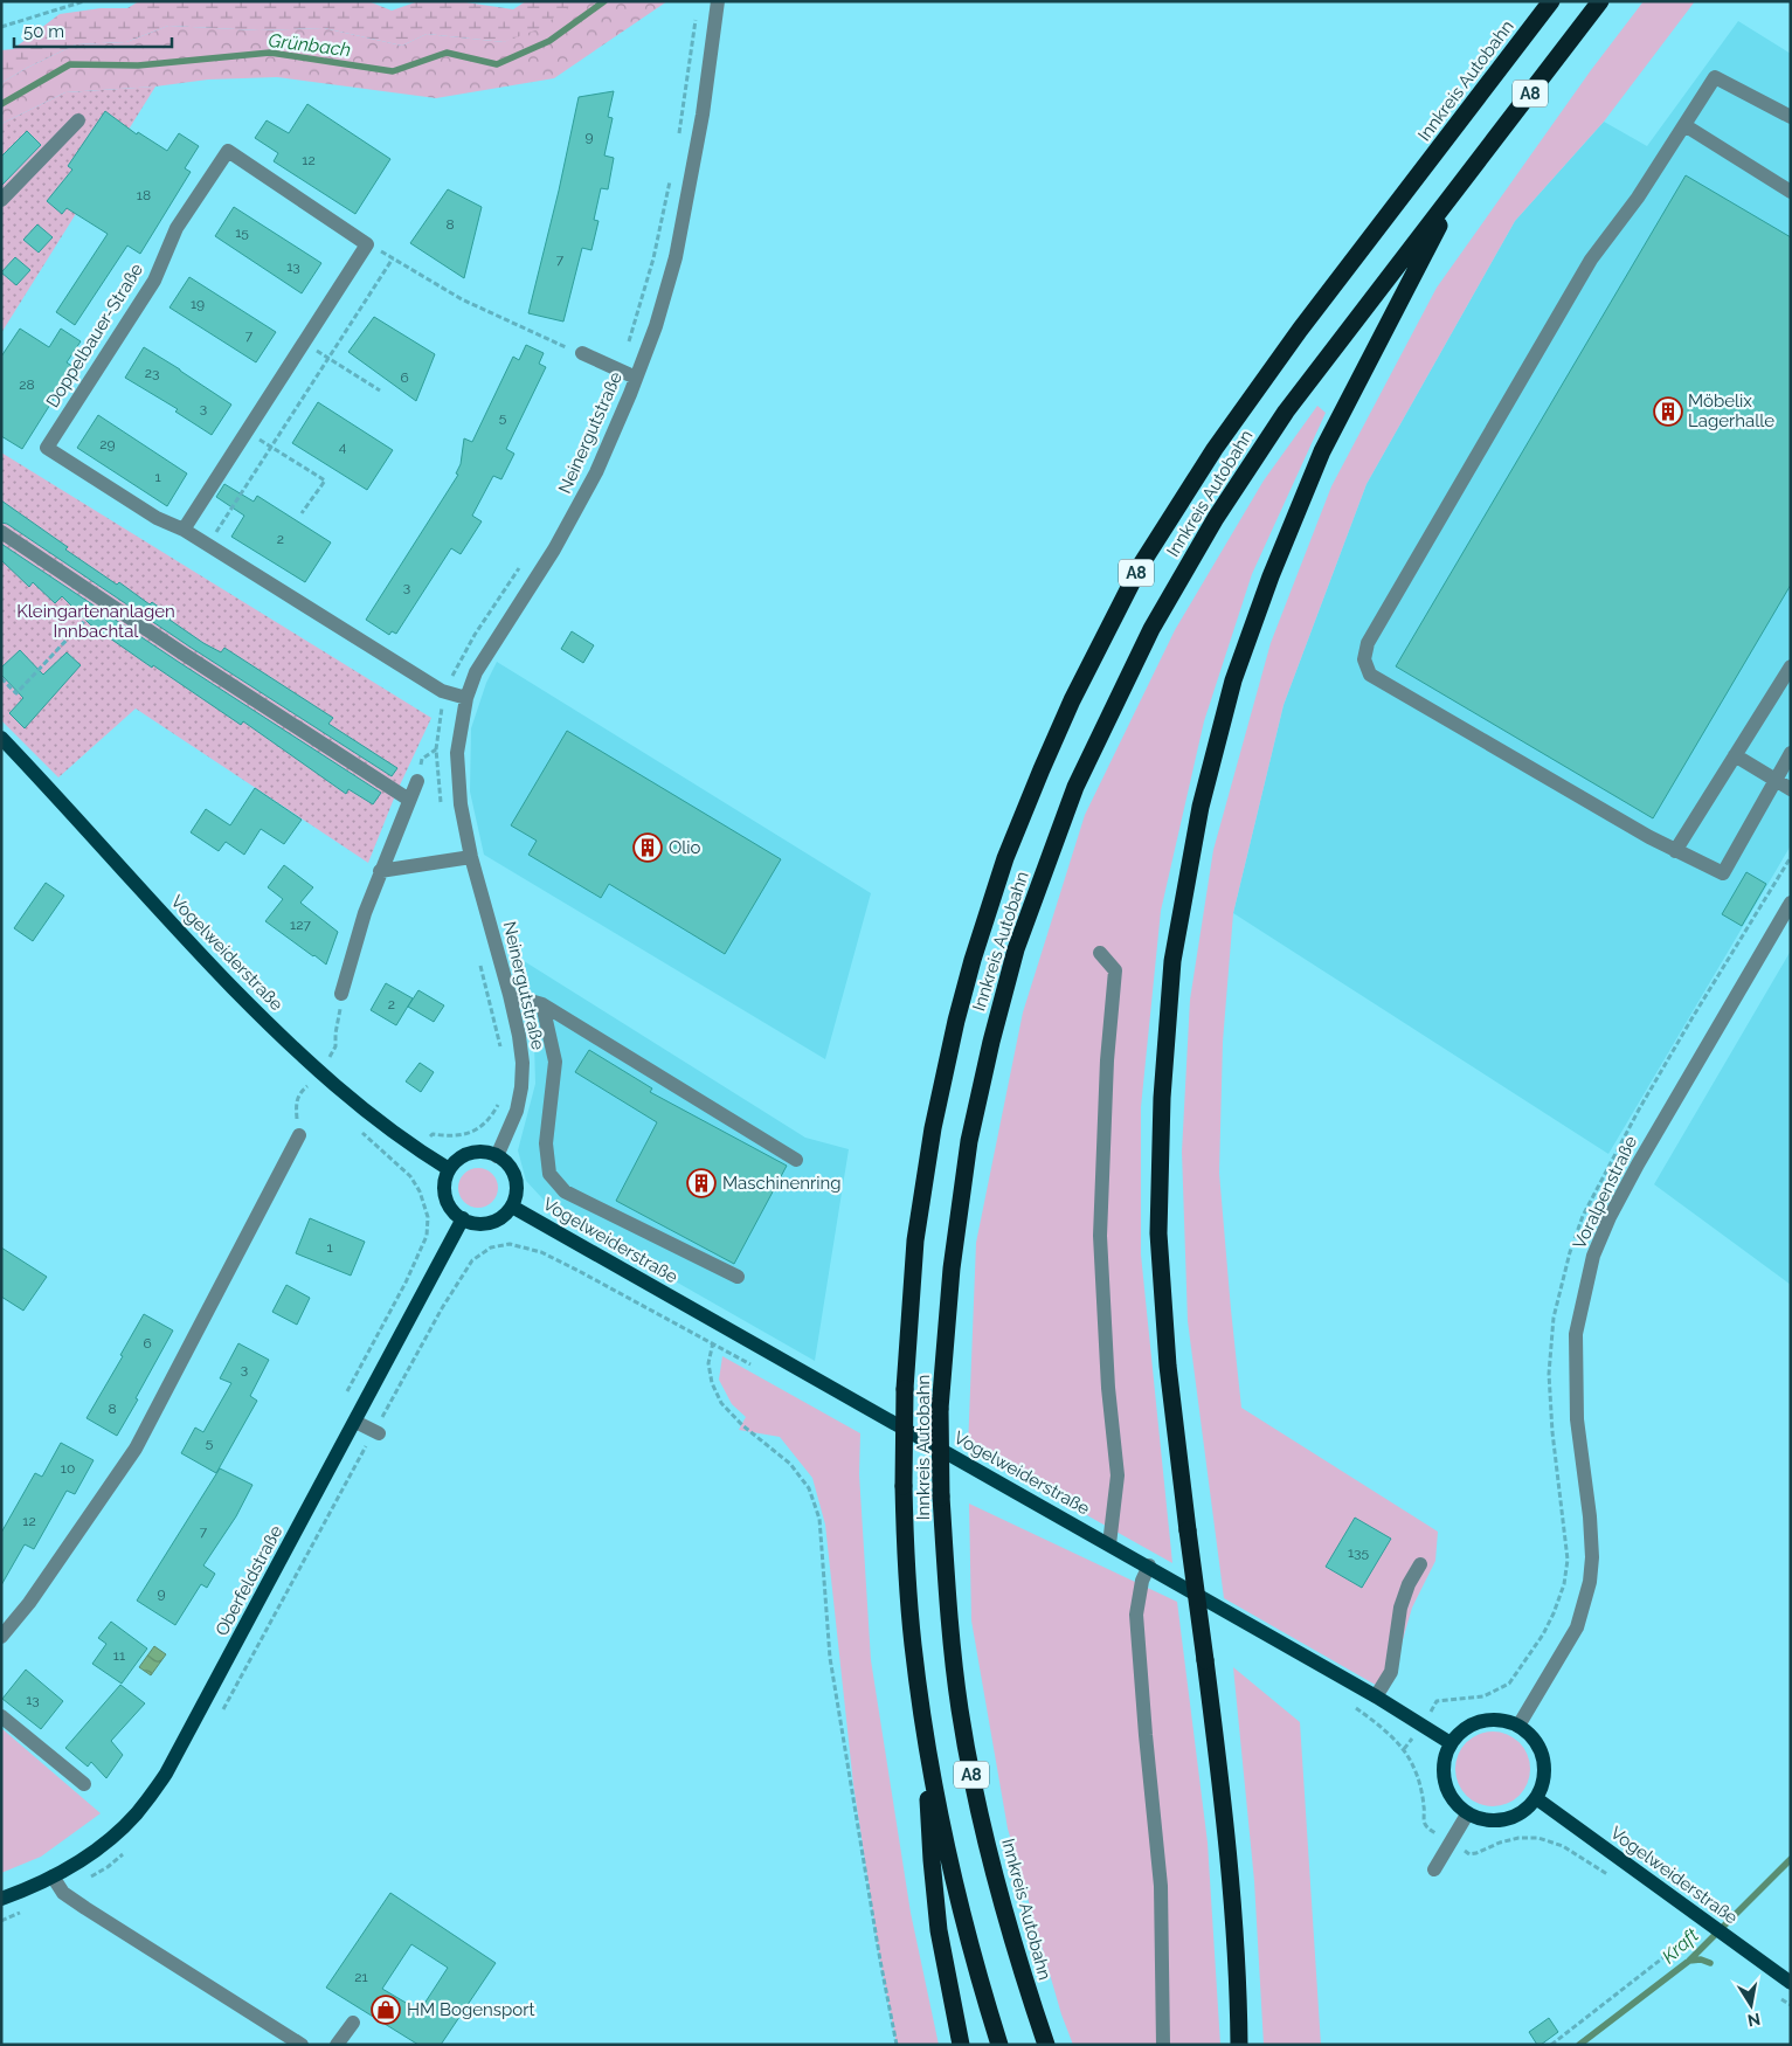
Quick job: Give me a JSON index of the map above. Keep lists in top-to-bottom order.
{
  "streets": {
    "highway": ["Innkreis Autobahn", "A8"],
    "main road": ["Vogelweiderstraße", "Oberfeldstraße"],
    "street": ["Doppelbauer-Straße", "Neinergutstraße", "Voralpenstraße"]
  },
  "crossings": [
    ["Doppelbauer-Straße", "Neinergutstraße"],
    ["Neinergutstraße", "Vogelweiderstraße"],
    ["Neinergutstraße", "Oberfeldstraße"],
    ["Vogelweiderstraße", "Voralpenstraße"],
    ["Vogelweiderstraße", "Oberfeldstraße"]
  ],
  "water": ["Grünbach", "Kraft"],
  "parks": ["Kleingartenanlagen Innbachtal"],
  "places": {
    "building": ["Möbelix Lagerhalle", "Olio", "Maschinenring"],
    "shop": ["HM Bogensport"]
  },
  "house_numbers": [
    "9",
    "12",
    "18",
    "8",
    "15",
    "7",
    "13",
    "19",
    "7",
    "23",
    "6",
    "28",
    "3",
    "5",
    "29",
    "4",
    "1",
    "2",
    "3",
    "127",
    "2",
    "1",
    "6",
    "3",
    "8",
    "5",
    "10",
    "12",
    "7",
    "135",
    "9",
    "11",
    "13",
    "21"
  ],
  "scale_bar": "50 m",
  "north": "bottom"
}
